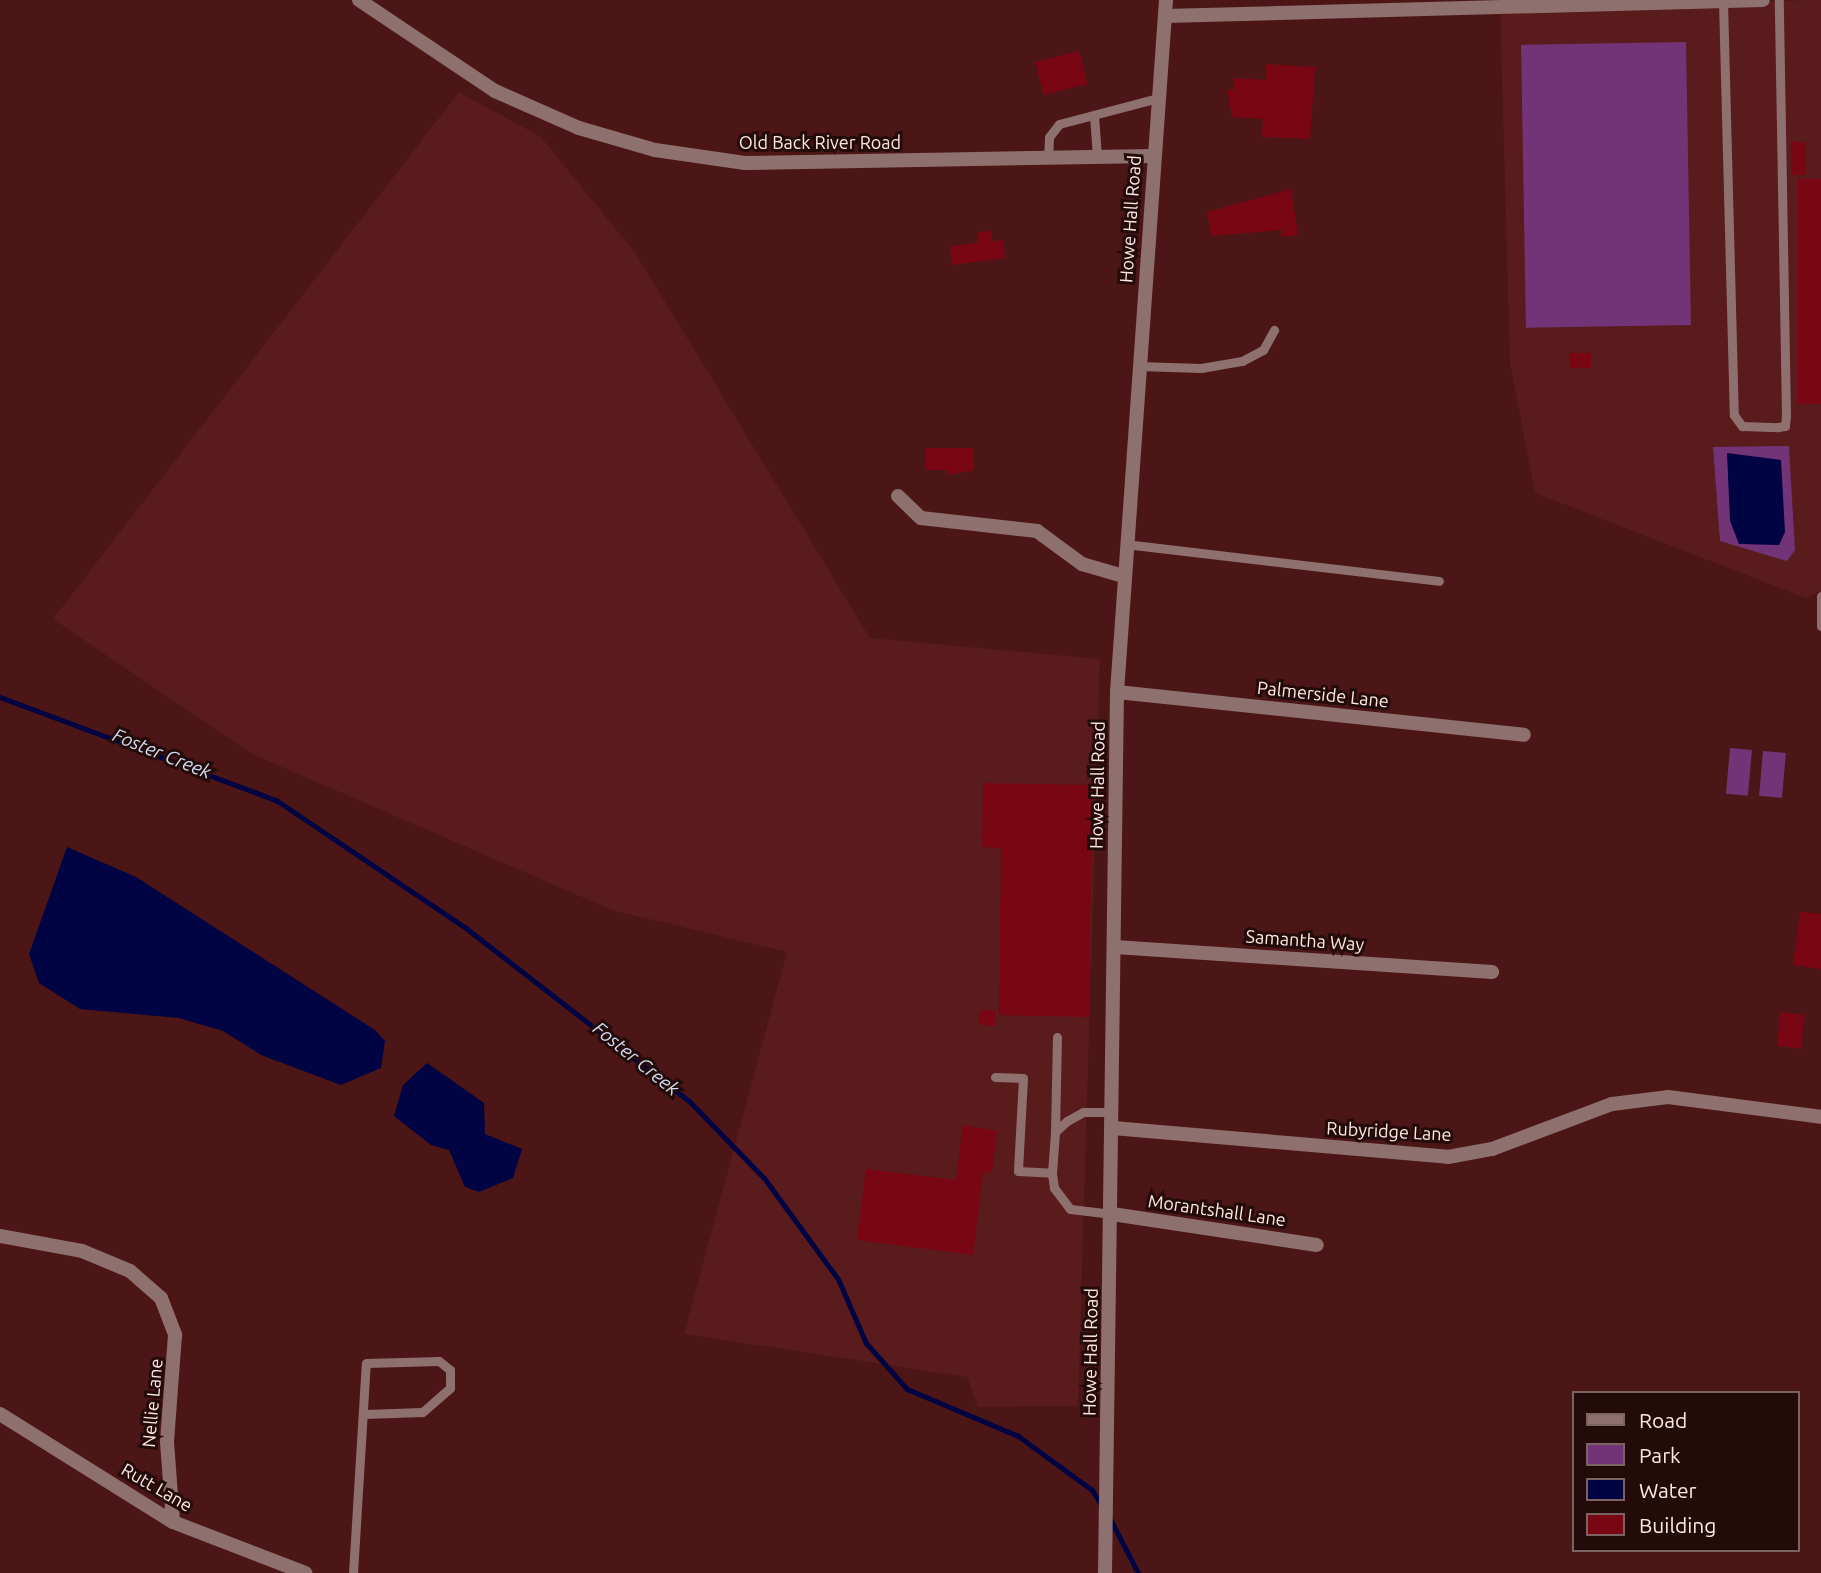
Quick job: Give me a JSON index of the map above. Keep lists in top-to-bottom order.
{
  "streets": {
    "street": [
      "Old Back River Road",
      "Howe Hall Road",
      "Palmerside Lane",
      "Samantha Way",
      "Rubyridge Lane",
      "Morantshall Lane",
      "Nellie Lane",
      "Rutt Lane"
    ]
  },
  "crossings": [
    ["Old Back River Road", "Howe Hall Road"],
    ["Howe Hall Road", "Palmerside Lane"],
    ["Howe Hall Road", "Samantha Way"],
    ["Howe Hall Road", "Rubyridge Lane"],
    ["Howe Hall Road", "Morantshall Lane"],
    ["Nellie Lane", "Rutt Lane"]
  ],
  "water": ["Foster Creek"],
  "legend": [
    "Road",
    "Park",
    "Water",
    "Building"
  ]
}
